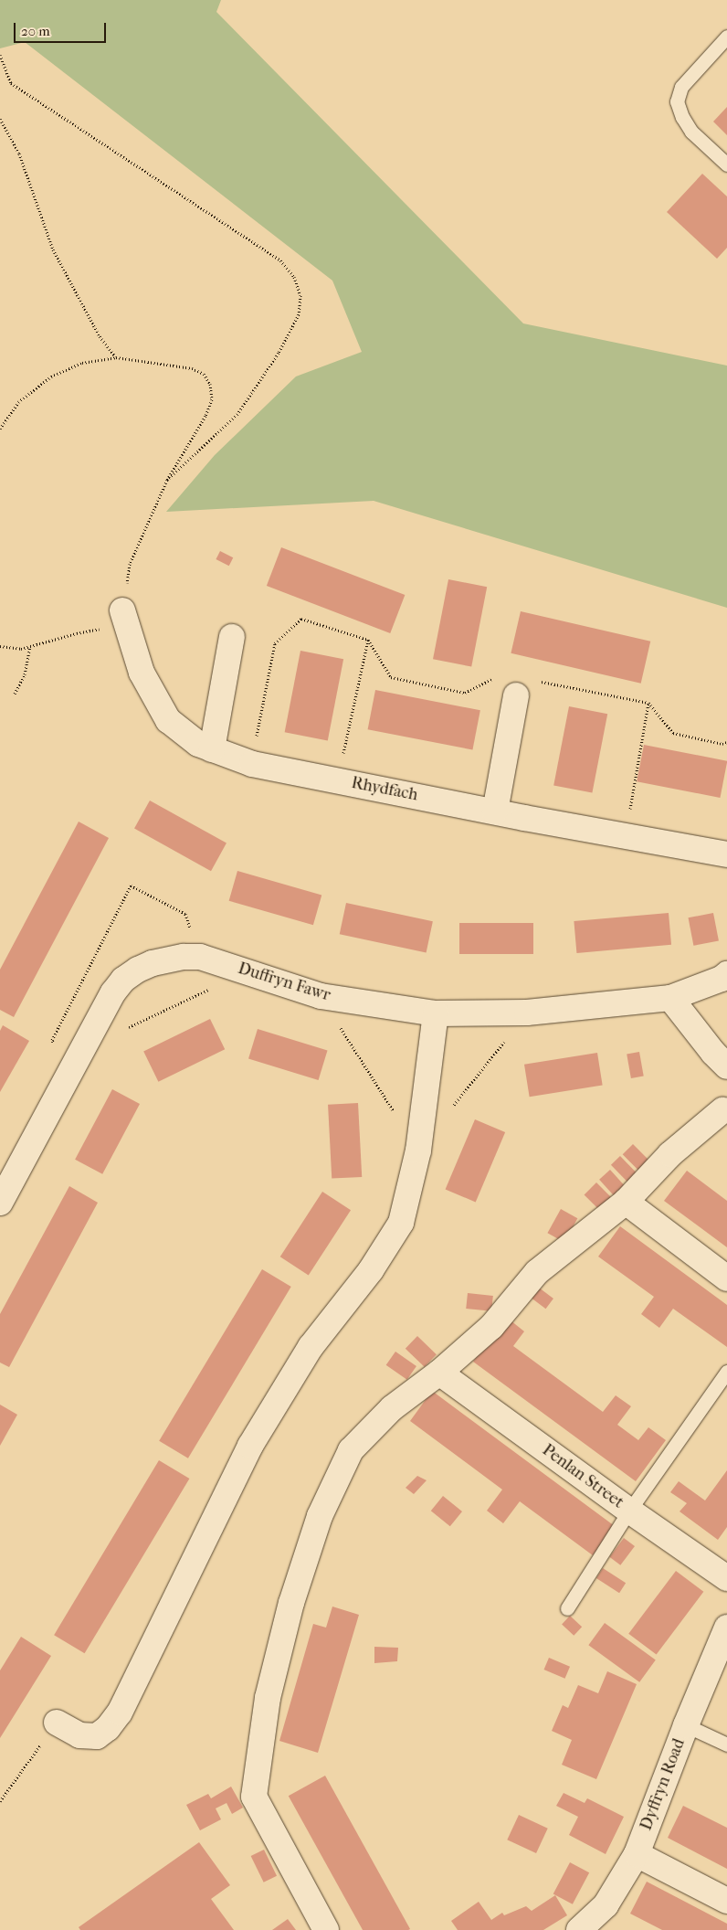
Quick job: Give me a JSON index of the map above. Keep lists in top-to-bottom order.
{
  "streets": {
    "street": [
      "Rhydfach",
      "Duffryn Fawr",
      "Penlan Street",
      "Dyffryn Road"
    ]
  },
  "scale_bar": "20 m"
}
